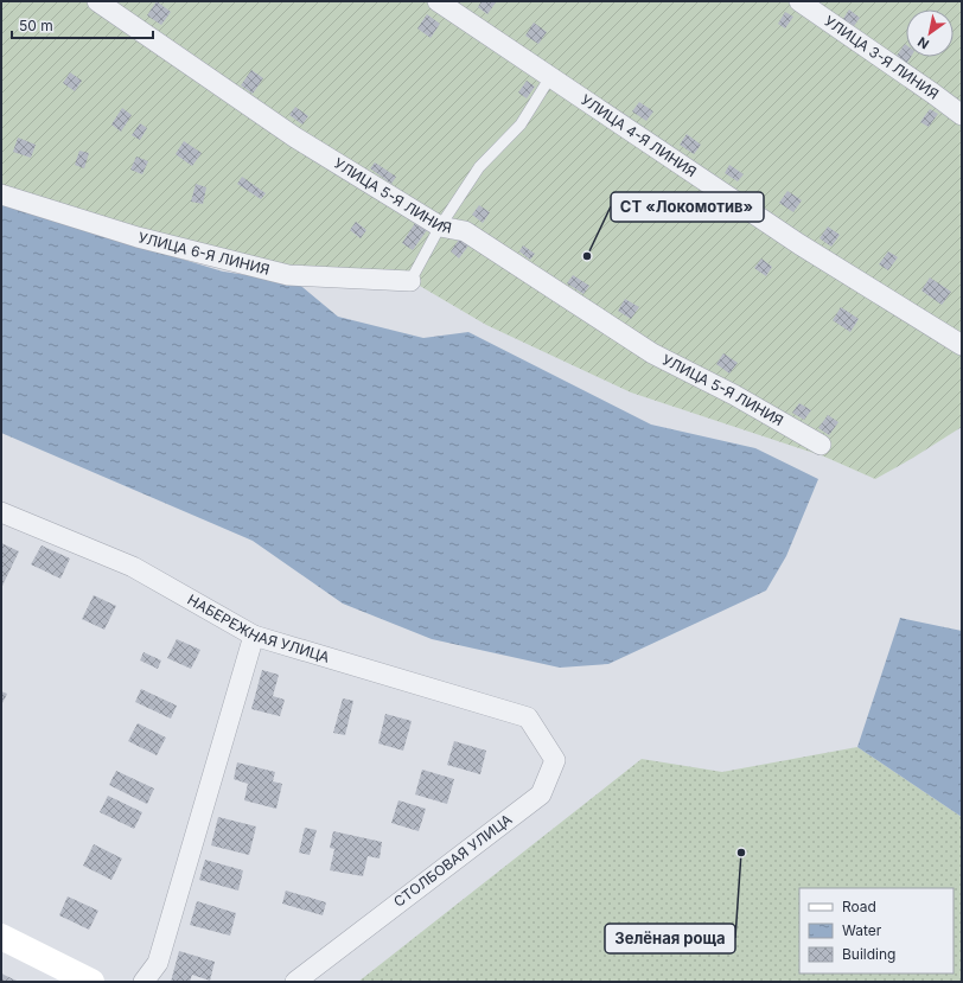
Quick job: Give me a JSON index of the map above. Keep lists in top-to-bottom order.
{
  "streets": {
    "street": [
      "УЛИЦА 3-Я ЛИНИЯ",
      "УЛИЦА 4-Я ЛИНИЯ",
      "УЛИЦА 5-Я ЛИНИЯ",
      "УЛИЦА 6-Я ЛИНИЯ",
      "НАБЕРЕЖНАЯ УЛИЦА",
      "СТОЛБОВАЯ УЛИЦА"
    ]
  },
  "crossings": [
    ["НАБЕРЕЖНАЯ УЛИЦА", "СТОЛБОВАЯ УЛИЦА"]
  ],
  "places": ["СТ «Локомотив»", "Зелёная роща"],
  "legend": ["Road", "Water", "Building"],
  "scale_bar": "50 m",
  "north": "bottom left"
}
